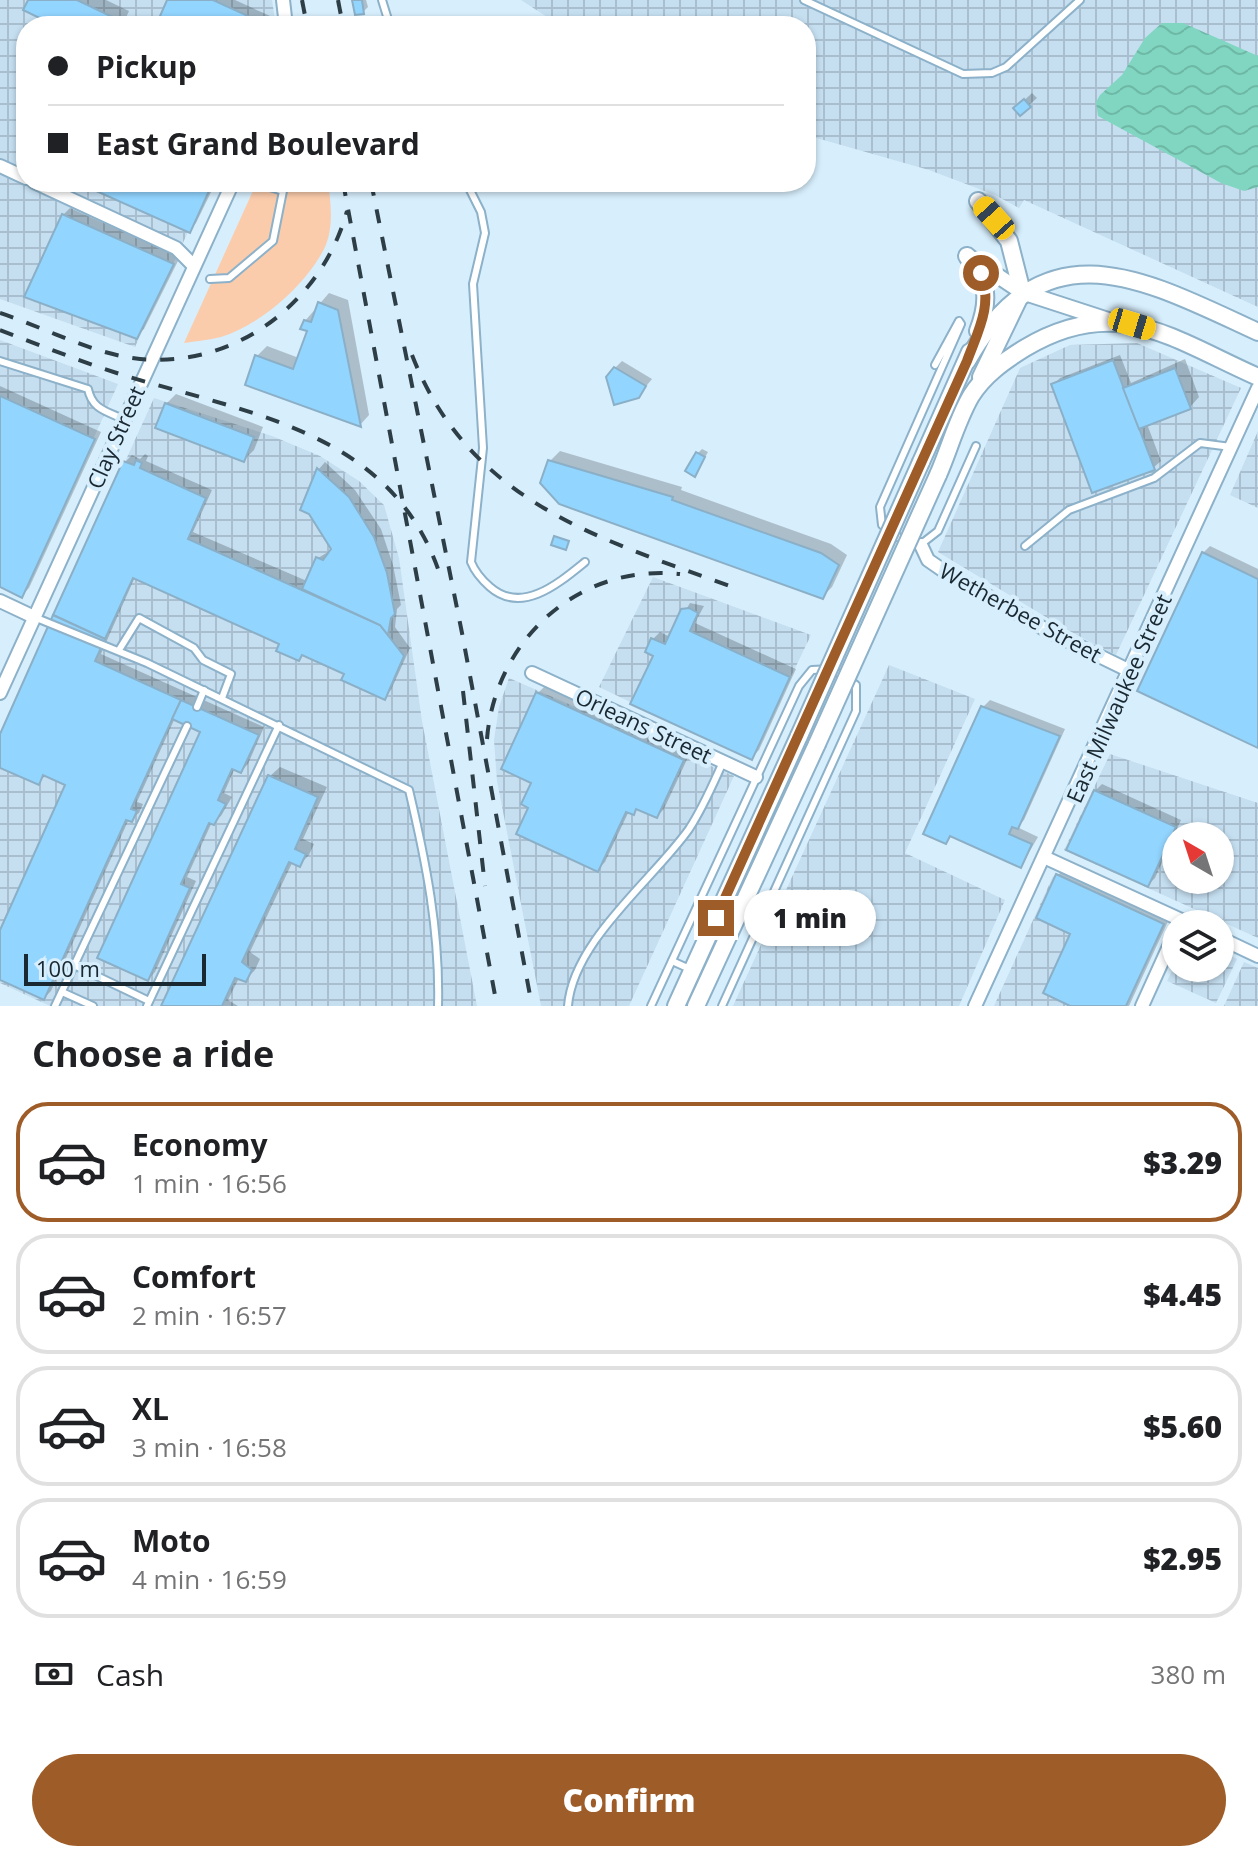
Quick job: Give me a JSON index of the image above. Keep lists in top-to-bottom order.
{
  "streets": {
    "street": [
      "Clay Street",
      "Wetherbee Street",
      "East Milwaukee Street",
      "Orleans Street"
    ]
  },
  "crossings": [
    ["Wetherbee Street", "East Milwaukee Street"]
  ],
  "scale_bar": "100 m",
  "north": "top left",
  "page": {
    "banner": ["Pickup", "East Grand Boulevard"],
    "bubble": "1 min",
    "scale": "100 m",
    "heading": "Choose a ride",
    "list": [
      {
        "name": "Economy",
        "note": "1 min · 16:56",
        "value": "$3.29"
      },
      {
        "name": "Comfort",
        "note": "2 min · 16:57",
        "value": "$4.45"
      },
      {
        "name": "XL",
        "note": "3 min · 16:58",
        "value": "$5.60"
      },
      {
        "name": "Moto",
        "note": "4 min · 16:59",
        "value": "$2.95"
      }
    ],
    "pay": ["Cash", "380 m"],
    "buttons": "Confirm"
  }
}
